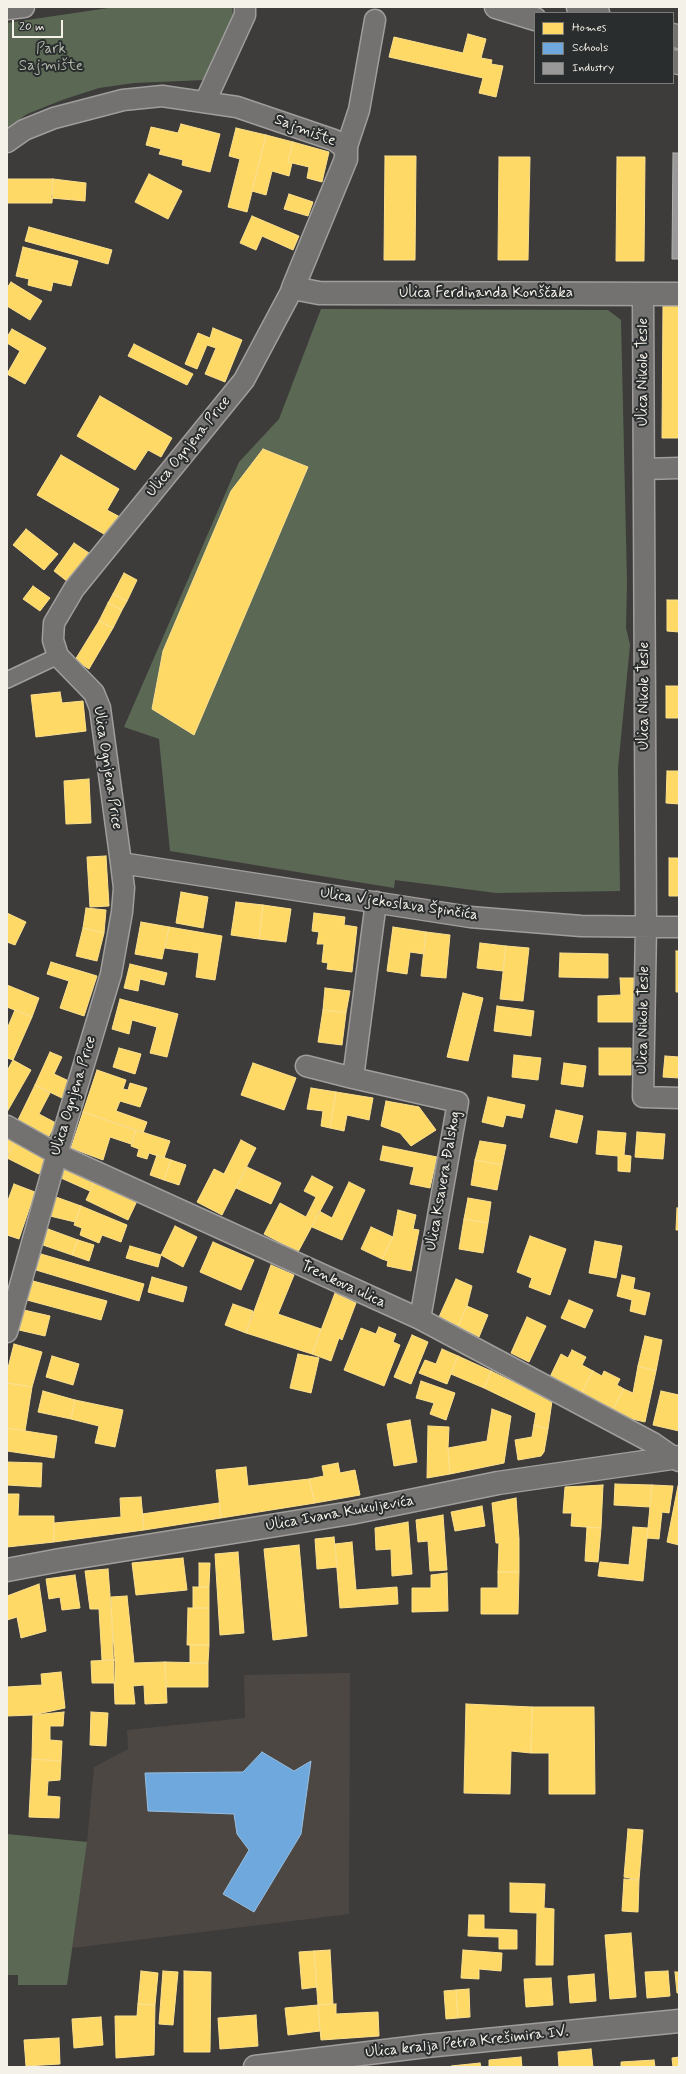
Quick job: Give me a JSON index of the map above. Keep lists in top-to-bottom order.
{
  "streets": {
    "street": [
      "Sajmište",
      "Ulica Ferdinanda Konščaka",
      "Ulica Nikole Tesle",
      "Ulica Ognjena Price",
      "Ulica Vjekoslava Špinčića",
      "Ulica Ksavera Đalskog",
      "Trenkova ulica",
      "Ulica Ivana Kukuljevića",
      "Ulica kralja Petra Krešimira IV."
    ]
  },
  "crossings": [
    ["Sajmište", "Ulica Ognjena Price"],
    ["Ulica Ferdinanda Konščaka", "Ulica Nikole Tesle"],
    ["Ulica Ferdinanda Konščaka", "Ulica Ognjena Price"],
    ["Ulica Nikole Tesle", "Ulica Vjekoslava Špinčića"],
    ["Ulica Ognjena Price", "Ulica Vjekoslava Špinčića"],
    ["Ulica Ognjena Price", "Trenkova ulica"],
    ["Ulica Ksavera Đalskog", "Trenkova ulica"],
    ["Trenkova ulica", "Ulica Ivana Kukuljevića"]
  ],
  "parks": ["Park Sajmište"],
  "legend": ["Homes", "Schools", "Industry"],
  "scale_bar": "20 m"
}
